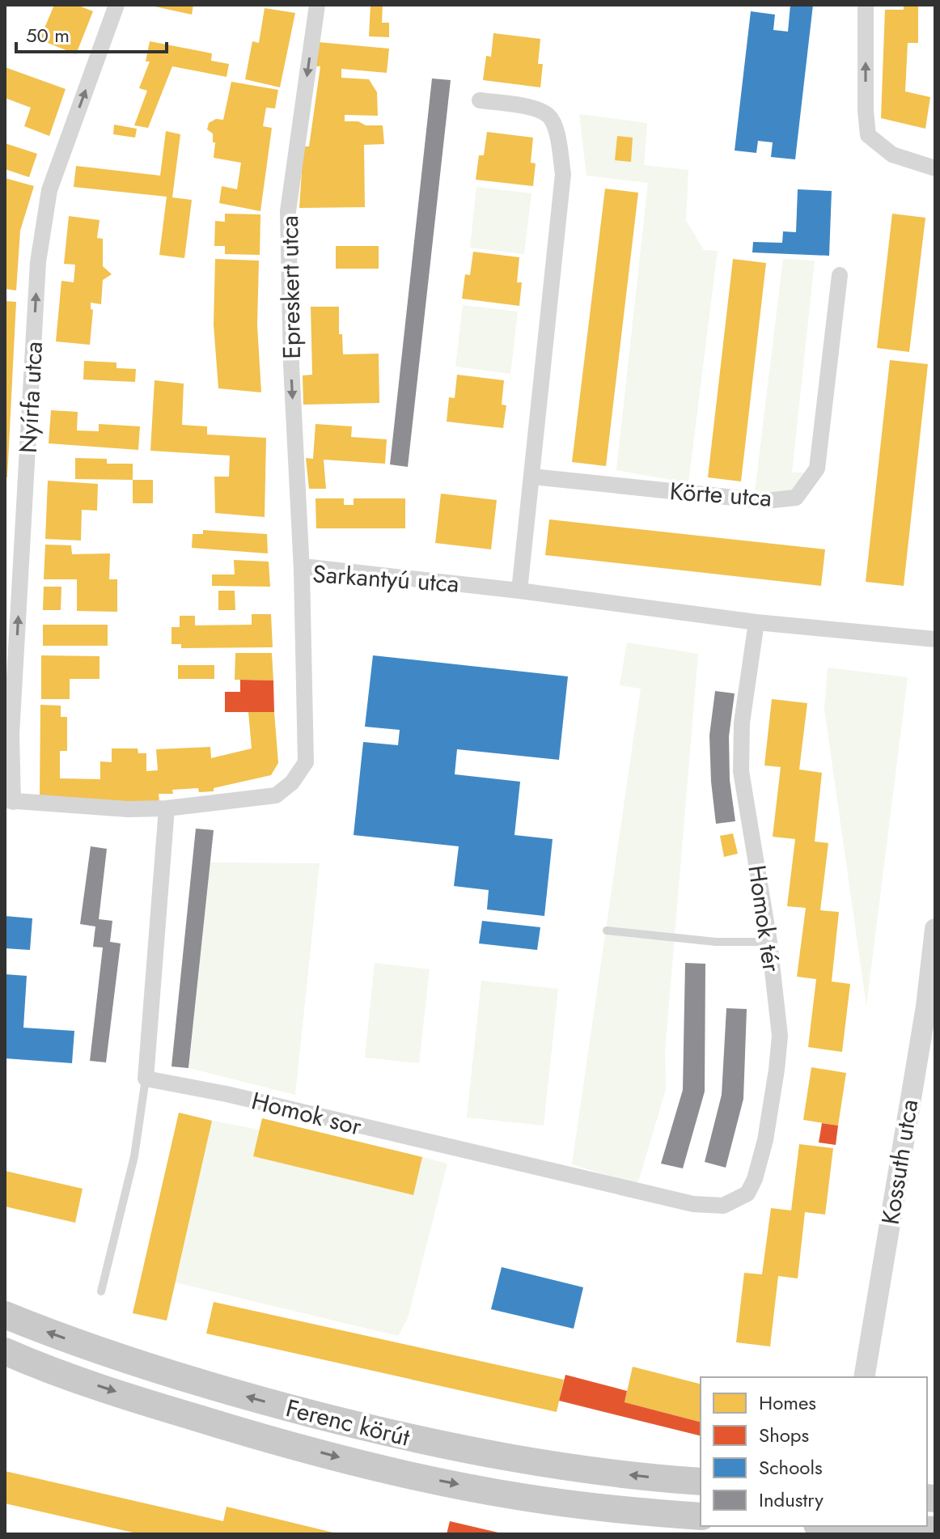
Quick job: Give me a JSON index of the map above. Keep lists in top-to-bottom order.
{
  "streets": {
    "main road": ["Ferenc körút"],
    "street": [
      "Epreskert utca",
      "Nyírfa utca",
      "Körte utca",
      "Sarkantyú utca",
      "Homok tér",
      "Homok sor",
      "Kossuth utca"
    ]
  },
  "crossings": [
    ["Epreskert utca", "Sarkantyú utca"],
    ["Nyírfa utca", "Sarkantyú utca"],
    ["Sarkantyú utca", "Homok tér"],
    ["Homok tér", "Homok sor"]
  ],
  "one_way": ["Epreskert utca", "Nyírfa utca"],
  "legend": [
    "Homes",
    "Shops",
    "Schools",
    "Industry"
  ],
  "scale_bar": "50 m"
}
